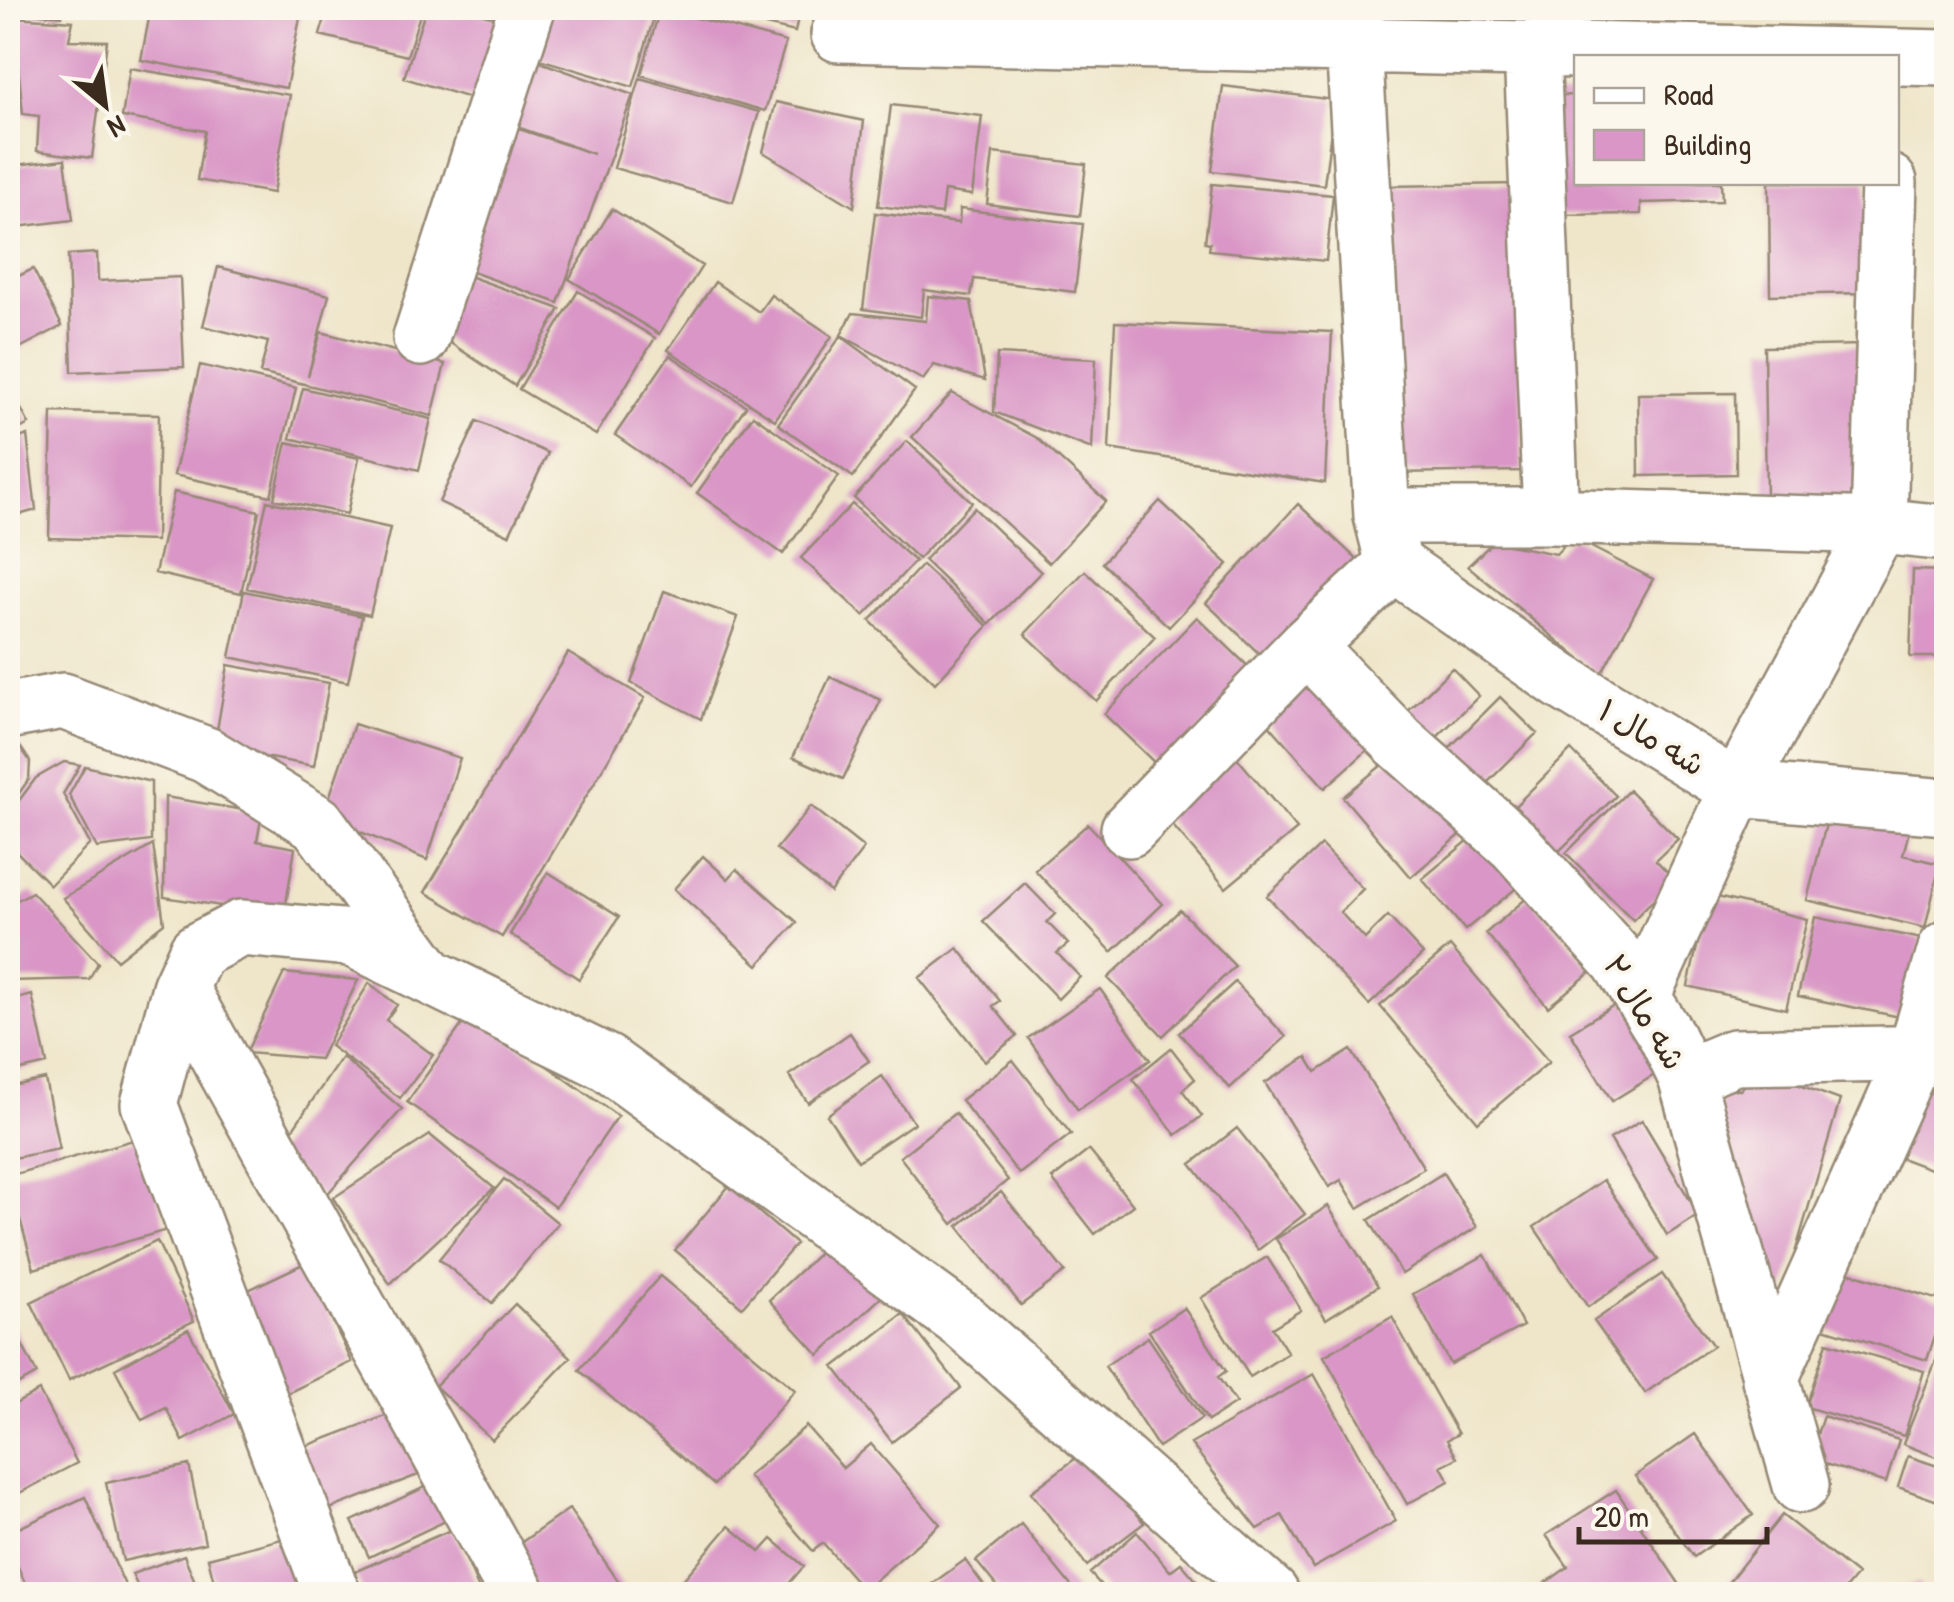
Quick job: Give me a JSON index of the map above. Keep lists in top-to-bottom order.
{
  "streets": {
    "street": ["شه مال ۱", "شه مال ۲"]
  },
  "legend": ["Road", "Building"],
  "scale_bar": "20 m",
  "north": "bottom right"
}
